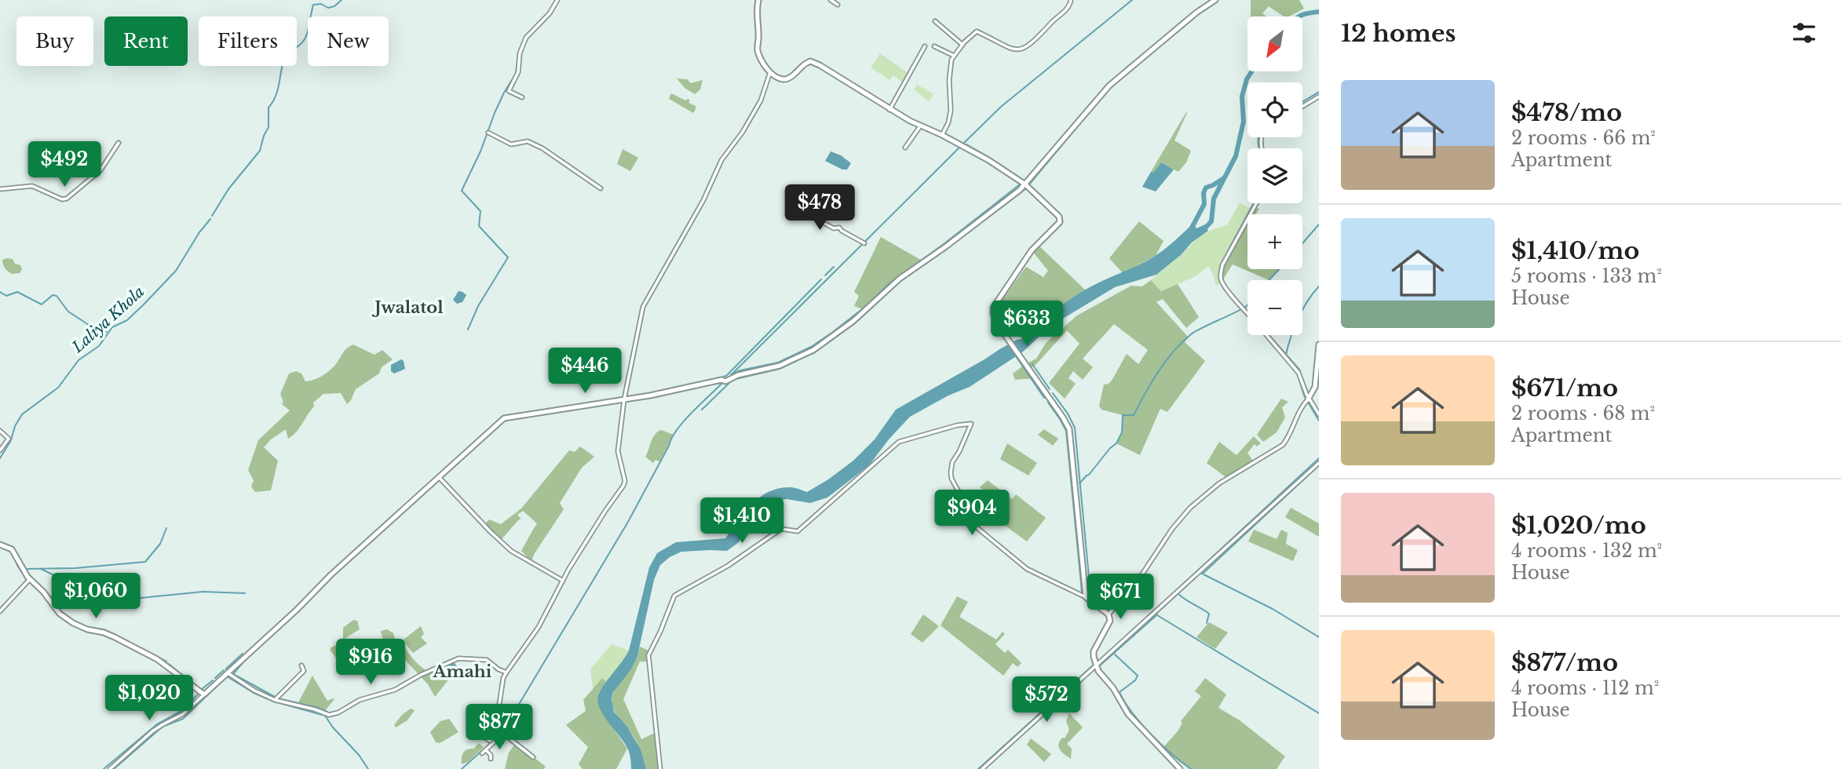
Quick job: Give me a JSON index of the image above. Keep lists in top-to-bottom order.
{
  "districts": ["Jwalatol", "Amahi"],
  "water": ["Laliya Khola"],
  "north": "bottom left",
  "page": {
    "heading": "12 homes",
    "map_buttons": ["+", "−"],
    "chip": [
      "Buy",
      "Rent",
      "Filters",
      "New"
    ],
    "list": [
      {
        "name": "$478/mo",
        "note": "2 rooms · 66 m² · Apartment"
      },
      {
        "name": "$1,410/mo",
        "note": "5 rooms · 133 m² · House"
      },
      {
        "name": "$671/mo",
        "note": "2 rooms · 68 m² · Apartment"
      },
      {
        "name": "$1,020/mo",
        "note": "4 rooms · 132 m² · House"
      },
      {
        "name": "$877/mo",
        "note": "4 rooms · 112 m² · House"
      }
    ],
    "price": [
      "$492",
      "$478",
      "$633",
      "$446",
      "$904",
      "$1,410",
      "$1,060",
      "$671",
      "$916",
      "$1,020",
      "$572",
      "$877"
    ]
  }
}
